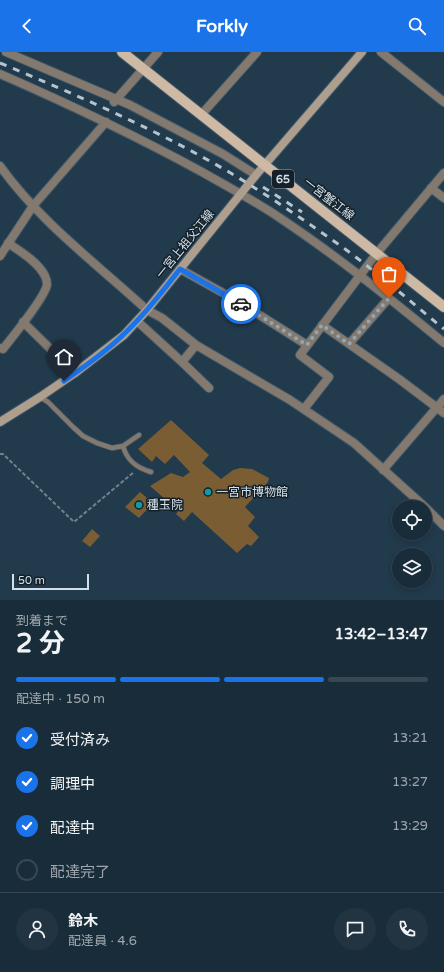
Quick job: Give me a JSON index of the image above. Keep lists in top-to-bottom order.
{
  "streets": {
    "main road": ["65", "一宮蟹江線", "一宮上祖父江線"]
  },
  "crossings": [
    ["一宮蟹江線", "一宮上祖父江線"]
  ],
  "places": ["一宮市博物館", "種玉院"],
  "scale_bar": "50 m",
  "page": {
    "header": "Forkly",
    "scale": "50 m",
    "heading": ["2 分", "到着まで", "13:42–13:47"],
    "panel": ["鈴木", "配達員 · 4.6"],
    "bar": "配達中 · 150 m",
    "list": [
      ["受付済み", "13:21"],
      ["調理中", "13:27"],
      ["配達中", "13:29"],
      "配達完了"
    ]
  }
}
